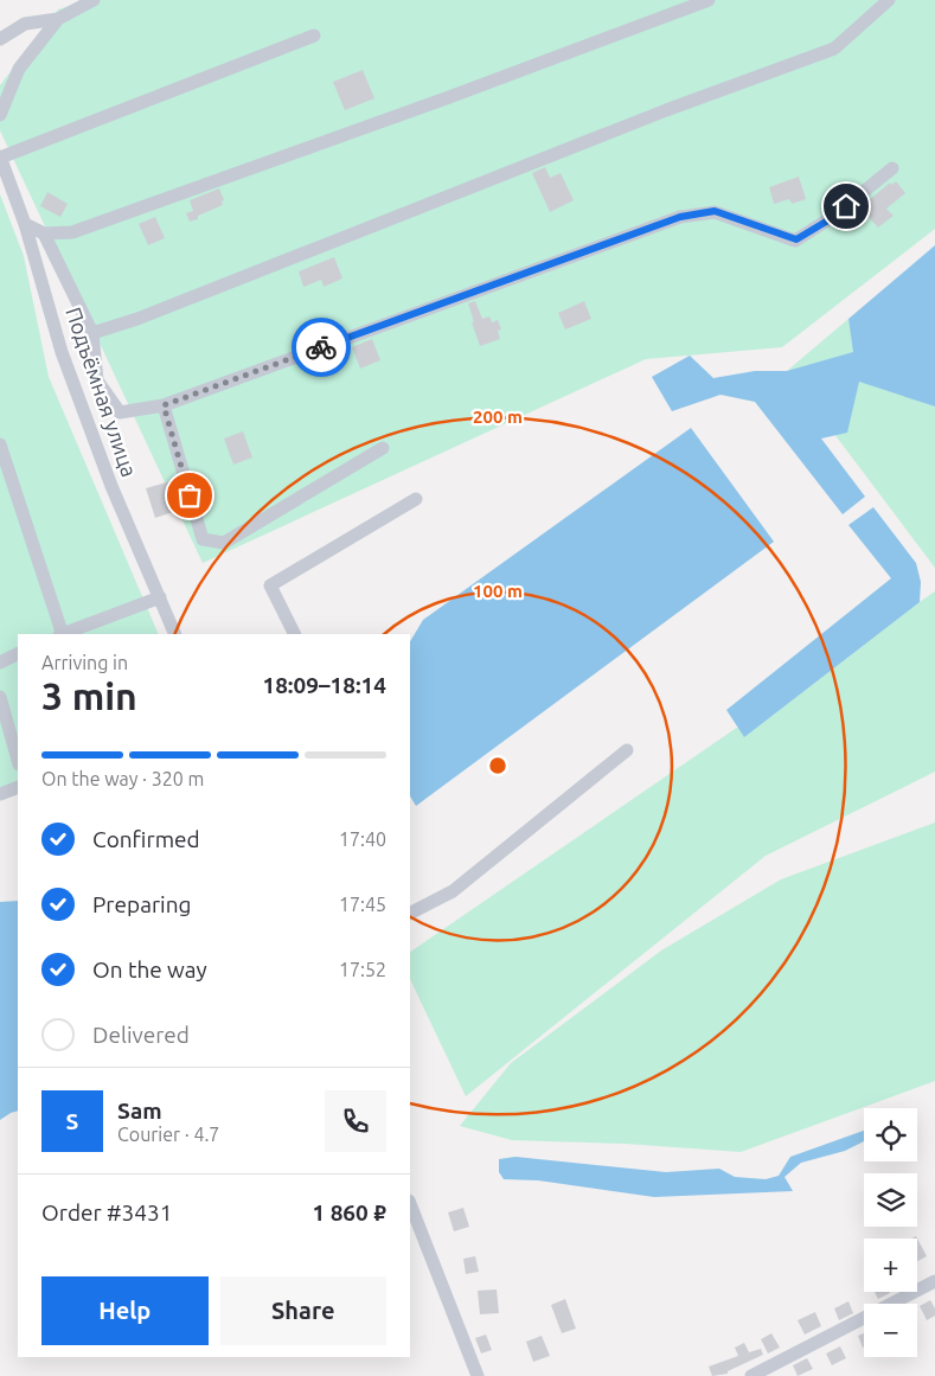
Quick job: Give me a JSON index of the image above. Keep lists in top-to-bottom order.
{
  "streets": {
    "street": ["Подъёмная улица"]
  },
  "page": {
    "heading": ["3 min", "Arriving in", "18:09–18:14"],
    "panel": [
      "Sam",
      "Courier · 4.7",
      "Order #3431",
      "1 860 ₽"
    ],
    "bar": "On the way · 320 m",
    "list": [
      ["Confirmed", "17:40"],
      ["Preparing", "17:45"],
      ["On the way", "17:52"],
      "Delivered"
    ],
    "round": "S",
    "map_buttons": ["+", "−"],
    "buttons": ["Help", "Share"]
  },
  "rings": ["200 m", "100 m"]
}
